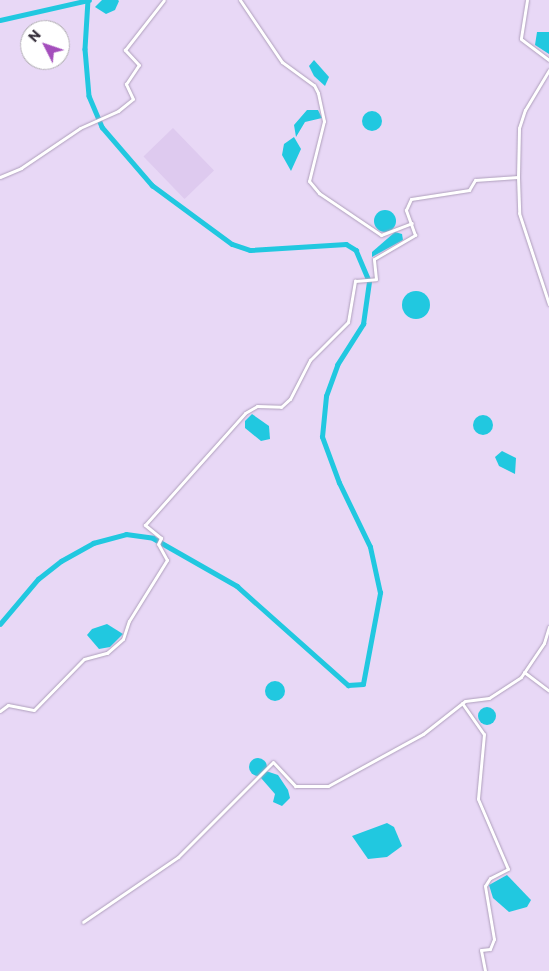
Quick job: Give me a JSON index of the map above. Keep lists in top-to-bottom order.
{
  "north": "top left"
}
